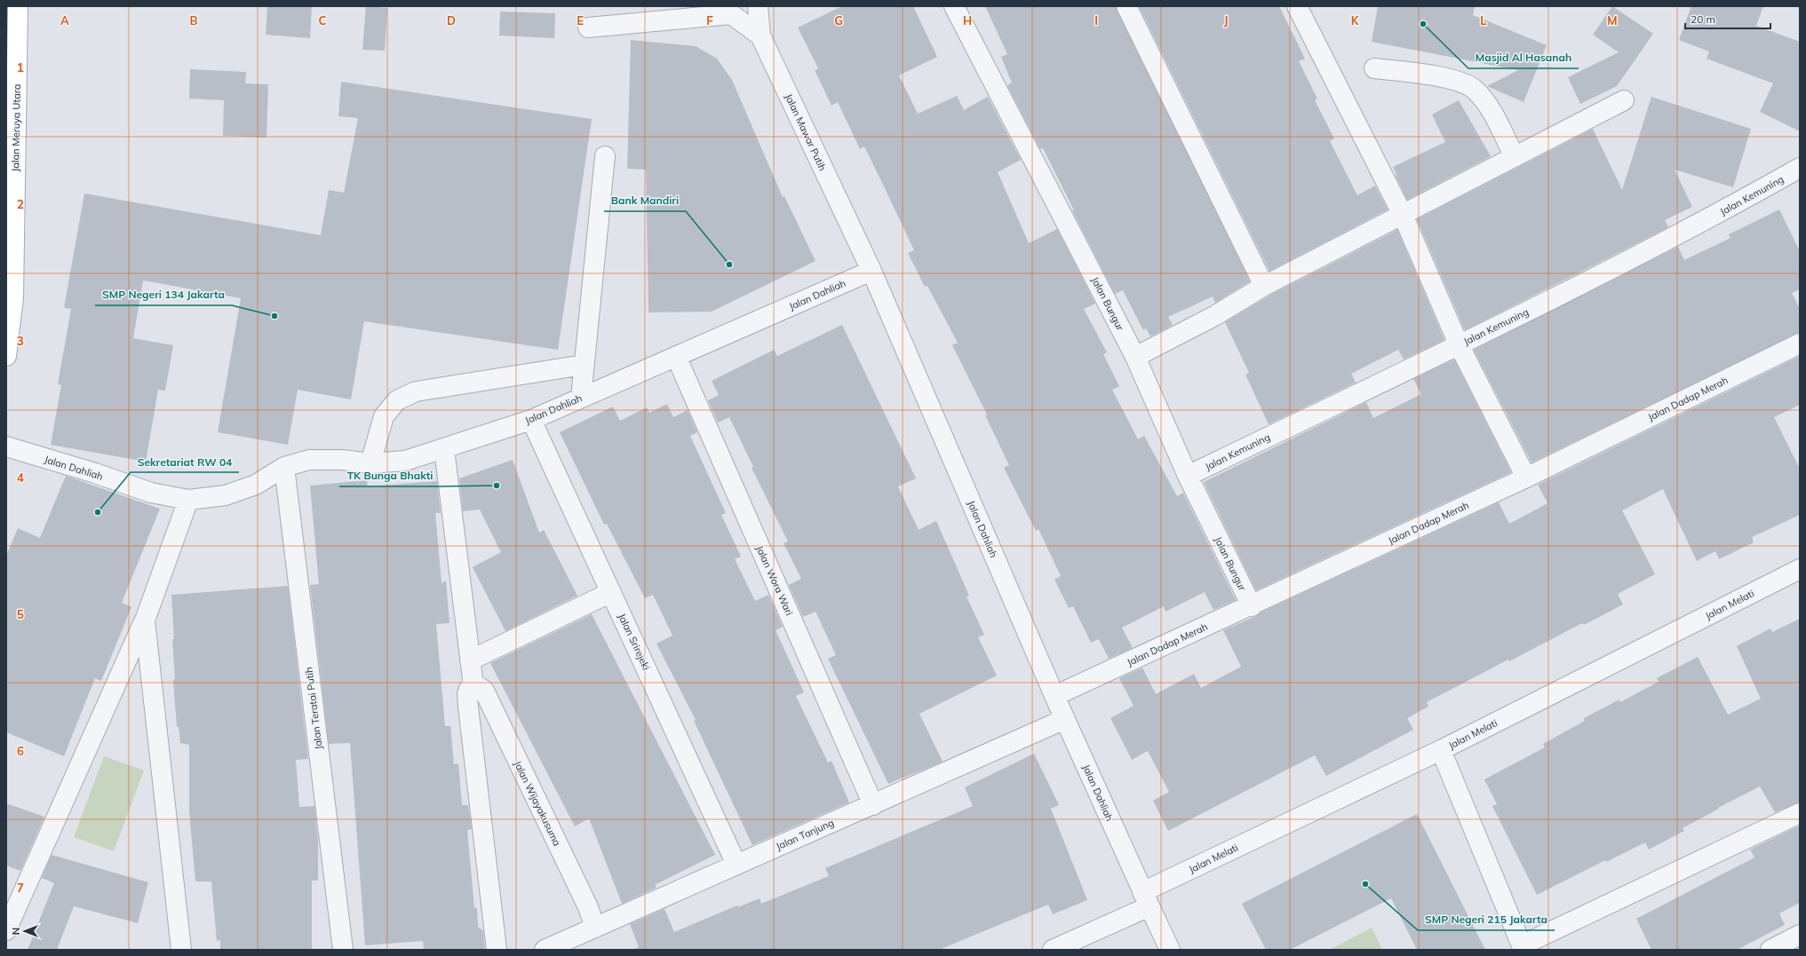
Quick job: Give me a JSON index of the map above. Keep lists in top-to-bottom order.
{
  "streets": {
    "main road": ["Jalan Meruya Utara"],
    "street": [
      "Jalan Mawar Putih",
      "Jalan Kemuning",
      "Jalan Dahliah",
      "Jalan Bungur",
      "Jalan Dadap Merah",
      "Jalan Wora Wari",
      "Jalan Melati",
      "Jalan Srirejeki",
      "Jalan Teratai Putih",
      "Jalan Wijayakusuma",
      "Jalan Tanjung"
    ]
  },
  "crossings": [
    ["Jalan Mawar Putih", "Jalan Dahliah"],
    ["Jalan Kemuning", "Jalan Bungur"],
    ["Jalan Dahliah", "Jalan Dadap Merah"],
    ["Jalan Dahliah", "Jalan Wora Wari"],
    ["Jalan Dahliah", "Jalan Melati"],
    ["Jalan Dahliah", "Jalan Srirejeki"],
    ["Jalan Dahliah", "Jalan Teratai Putih"],
    ["Jalan Dahliah", "Jalan Tanjung"],
    ["Jalan Bungur", "Jalan Dadap Merah"],
    ["Jalan Wora Wari", "Jalan Tanjung"],
    ["Jalan Srirejeki", "Jalan Tanjung"],
    ["Jalan Wijayakusuma", "Jalan Tanjung"]
  ],
  "places": [
    "Masjid Al Hasanah",
    "Bank Mandiri",
    "SMP Negeri 134 Jakarta",
    "TK Bunga Bhakti",
    "Sekretariat RW 04",
    "SMP Negeri 215 Jakarta"
  ],
  "scale_bar": "20 m",
  "north": "left",
  "grid": {
    "columns": [
      "A",
      "B",
      "C",
      "D",
      "E",
      "F",
      "G",
      "H",
      "I",
      "J",
      "K",
      "L",
      "M"
    ],
    "rows": [
      "1",
      "2",
      "3",
      "4",
      "5",
      "6",
      "7"
    ]
  }
}
